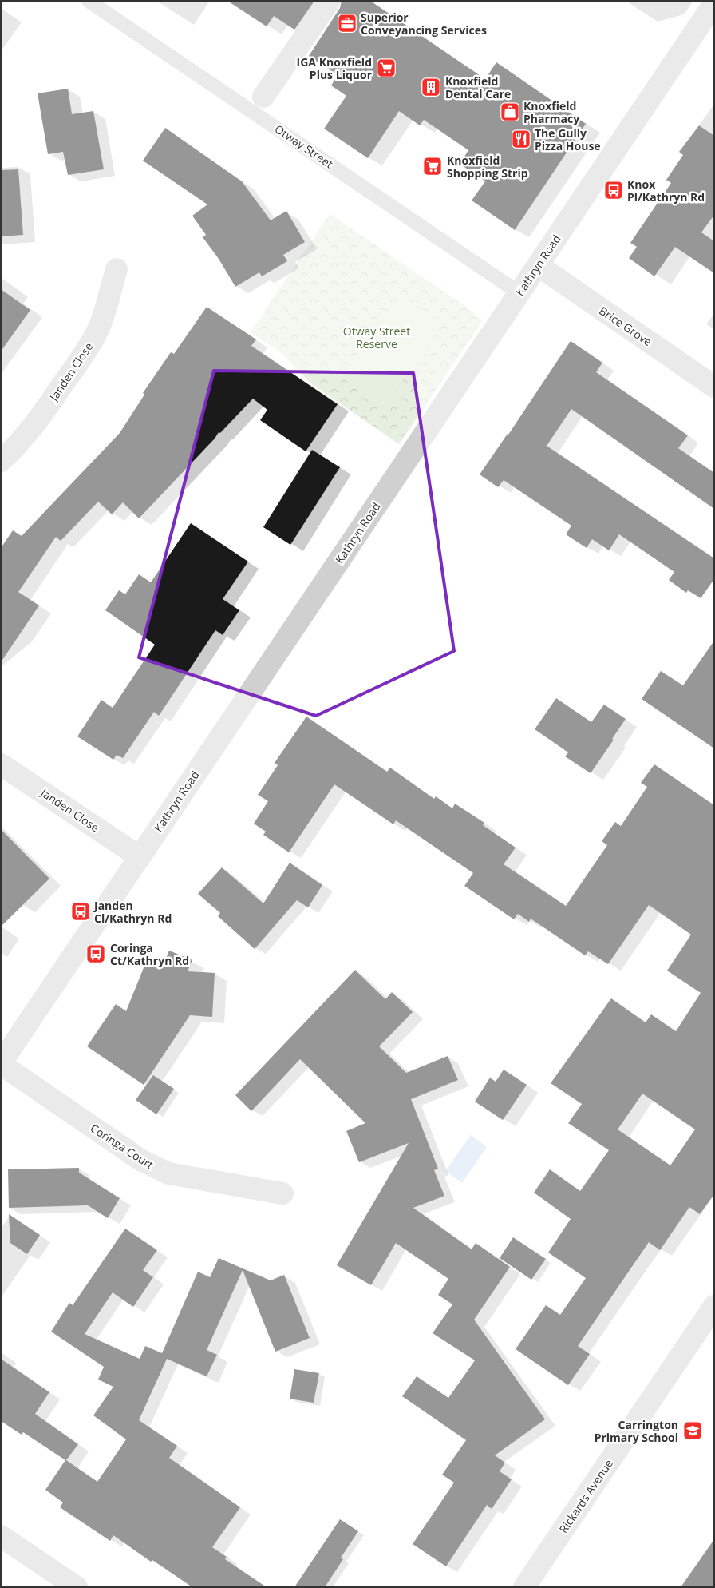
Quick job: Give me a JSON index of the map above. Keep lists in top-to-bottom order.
{
  "streets": {
    "street": [
      "Kathryn Road",
      "Brice Grove",
      "Janden Close",
      "Coringa Court",
      "Rickards Avenue"
    ],
    "lane": ["Otway Street"]
  },
  "crossings": [
    ["Otway Street", "Kathryn Road"],
    ["Kathryn Road", "Brice Grove"],
    ["Kathryn Road", "Janden Close"],
    ["Kathryn Road", "Coringa Court"]
  ],
  "parks": ["Otway Street Reserve"],
  "places": {
    "office": ["Superior Conveyancing Services"],
    "supermarket": ["IGA Knoxfield Plus Liquor", "Knoxfield Shopping Strip"],
    "building": ["Knoxfield Dental Care"],
    "shop": ["Knoxfield Pharmacy"],
    "restaurant": ["The Gully Pizza House"],
    "bus stop": ["Knox Pl/Kathryn Rd", "Janden Cl/Kathryn Rd", "Coringa Ct/Kathryn Rd"],
    "school or university": ["Carrington Primary School"]
  }
}
